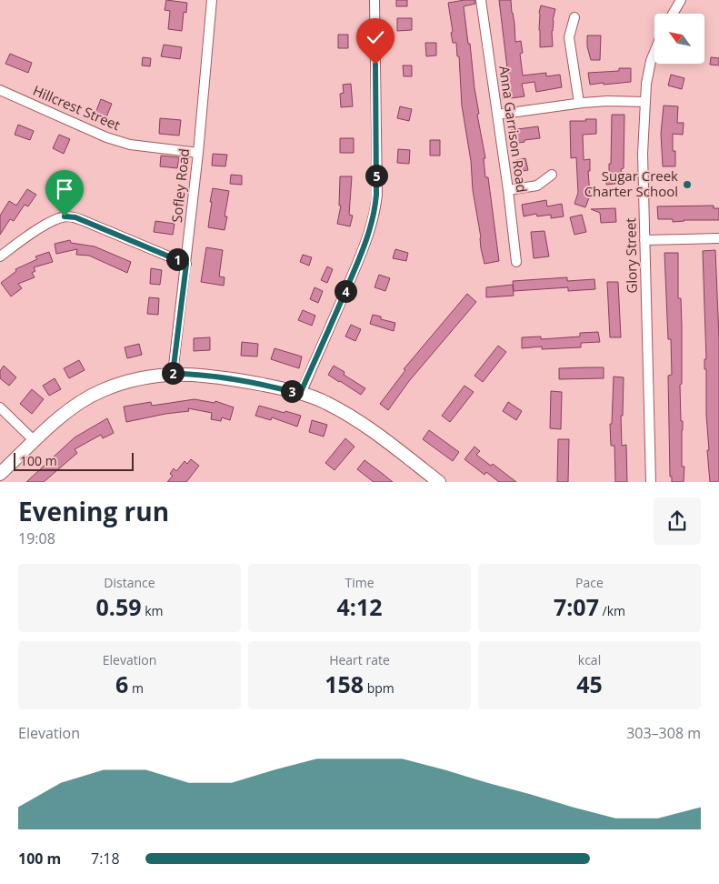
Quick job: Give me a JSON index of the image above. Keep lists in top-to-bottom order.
{
  "streets": {
    "street": [
      "Hillcrest Street",
      "Anna Garrison Road",
      "Sofley Road",
      "Glory Street"
    ]
  },
  "crossings": [
    ["Hillcrest Street", "Sofley Road"]
  ],
  "places": ["Sugar Creek Charter School"],
  "scale_bar": "100 m",
  "north": "top left",
  "page": {
    "pins": [
      "5",
      "1",
      "4",
      "2",
      "3"
    ],
    "scale": "100 m",
    "heading": ["Evening run", "19:08"],
    "stats": [
      ["Distance", "0.59 km"],
      ["Time", "4:12"],
      ["Pace", "7:07 /km"],
      ["Elevation", "6 m"],
      ["Heart rate", "158 bpm"],
      ["kcal", "45"]
    ],
    "chart": ["Elevation", "303–308 m"],
    "list": [
      {
        "name": "100 m",
        "note": "7:18"
      }
    ]
  }
}
